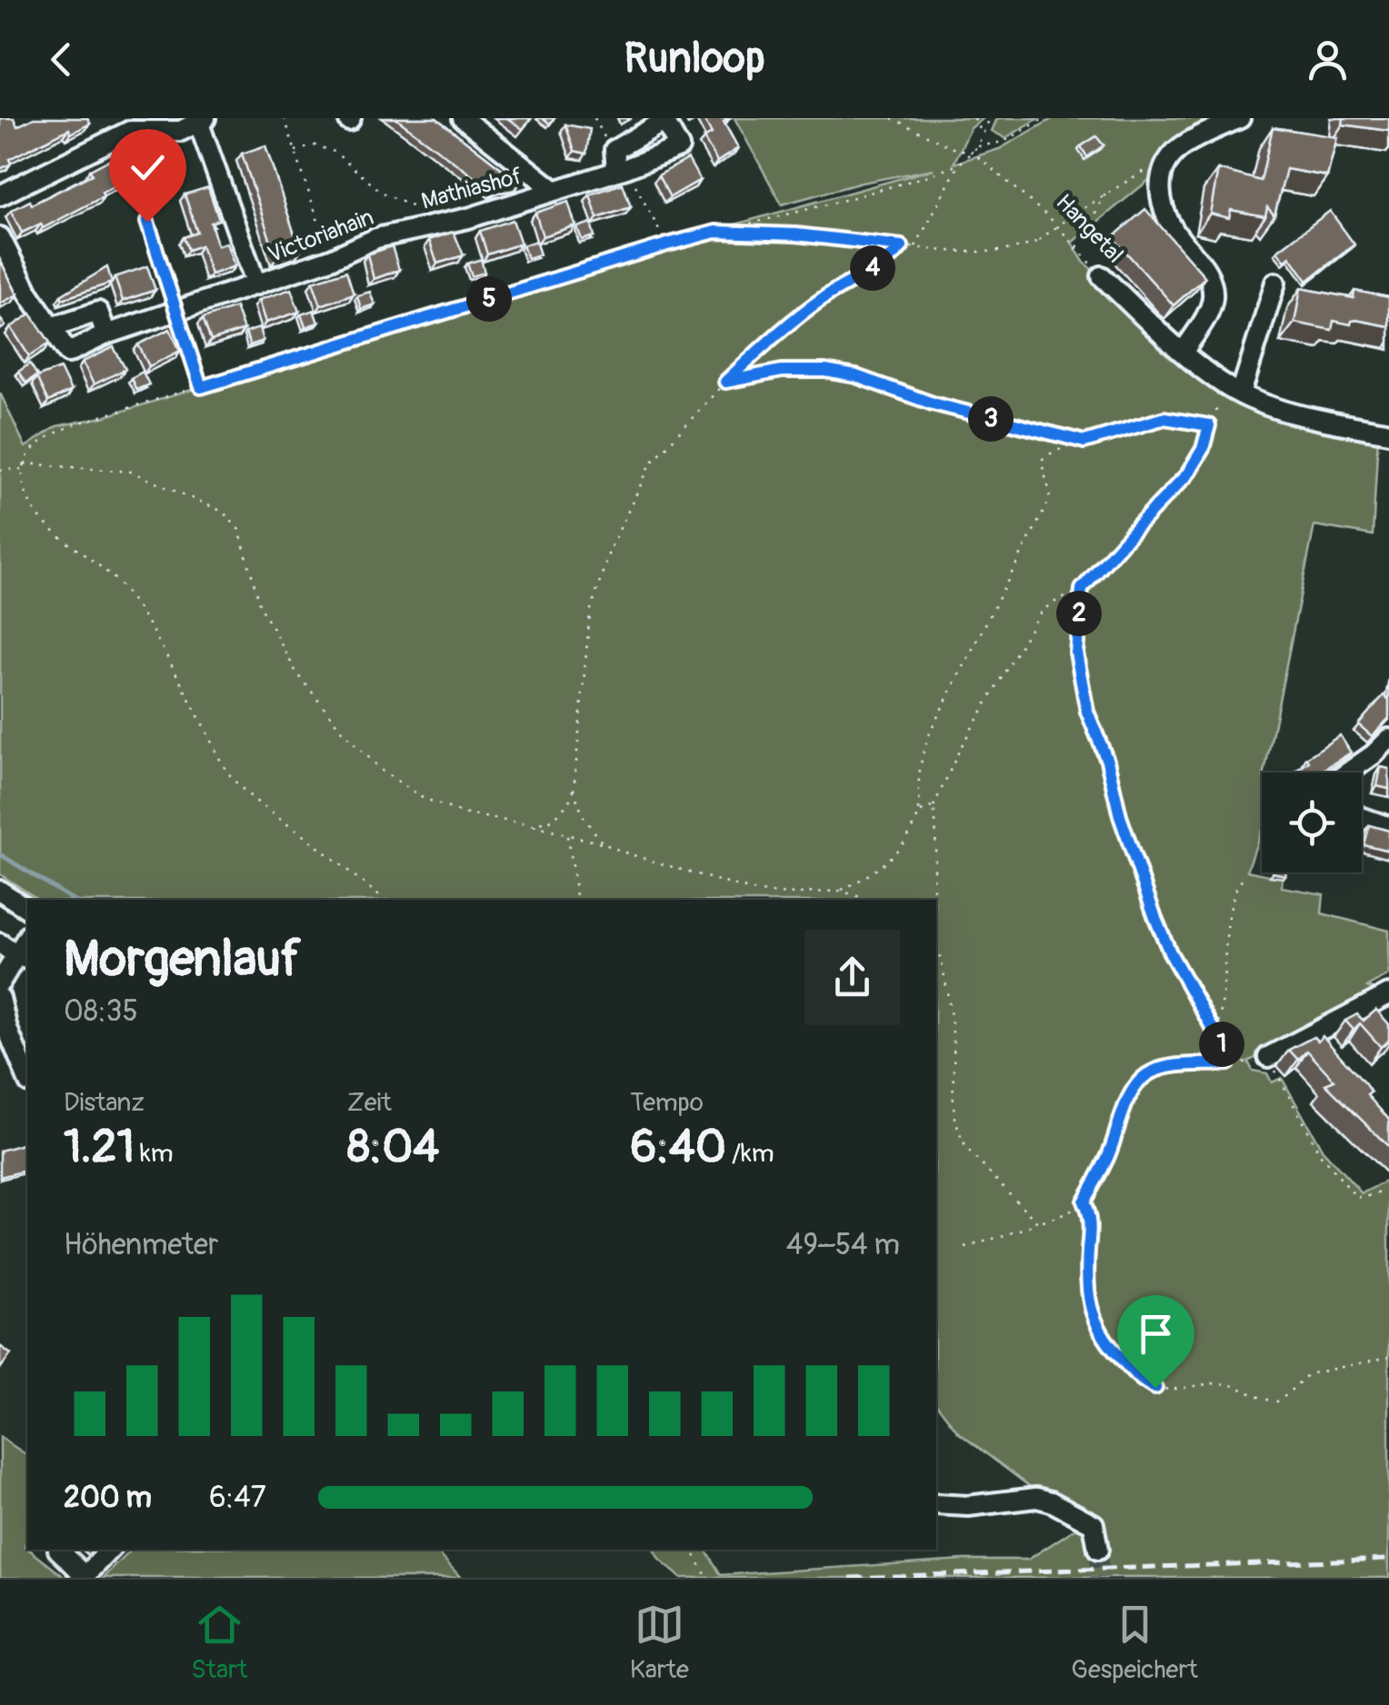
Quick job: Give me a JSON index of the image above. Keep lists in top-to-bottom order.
{
  "streets": {
    "street": ["Mathiashof", "Hangetal", "Victoriahain"]
  },
  "crossings": [
    ["Mathiashof", "Victoriahain"]
  ],
  "page": {
    "header": "Runloop",
    "pins": [
      "4",
      "5",
      "3",
      "2",
      "1"
    ],
    "heading": ["Morgenlauf", "08:35"],
    "stats": [
      ["Distanz", "1.21 km"],
      ["Zeit", "8:04"],
      ["Tempo", "6:40 /km"]
    ],
    "chart": ["Höhenmeter", "49–54 m"],
    "list": [
      {
        "name": "200 m",
        "note": "6:47"
      }
    ],
    "tabs": ["Start", "Karte", "Gespeichert"]
  }
}
